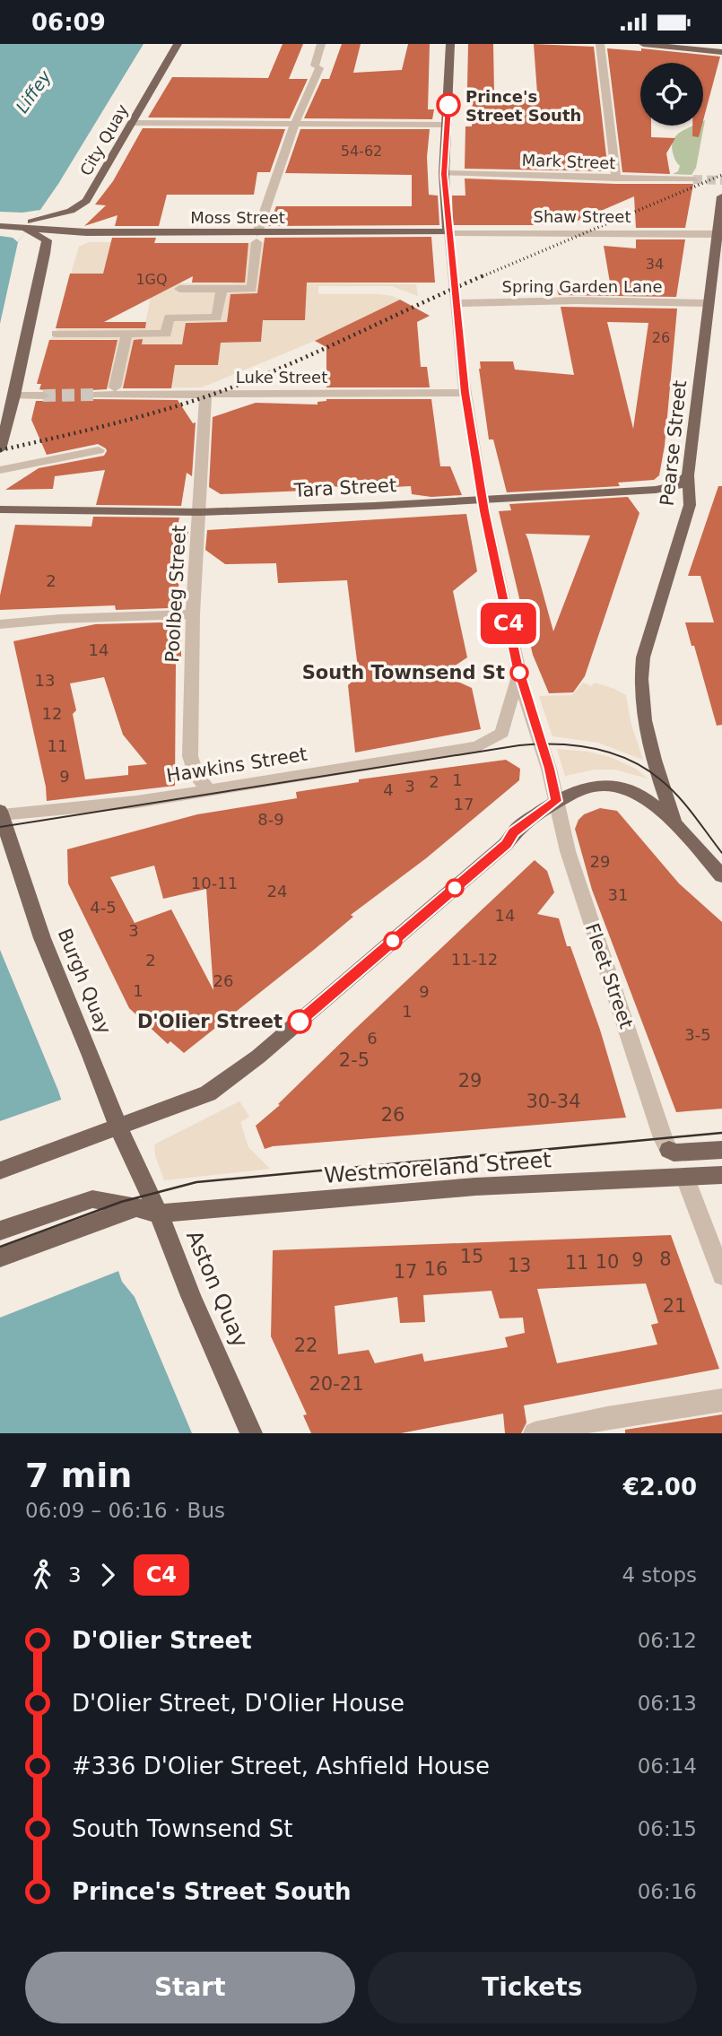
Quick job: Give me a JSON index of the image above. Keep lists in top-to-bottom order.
{
  "streets": {
    "main road": [
      "City Quay",
      "Moss Street",
      "Pearse Street",
      "Tara Street",
      "Burgh Quay",
      "Westmoreland Street",
      "Aston Quay"
    ],
    "street": [
      "Mark Street",
      "Shaw Street",
      "Spring Garden Lane",
      "Luke Street",
      "Poolbeg Street",
      "Hawkins Street",
      "Fleet Street"
    ]
  },
  "crossings": [
    ["City Quay", "Moss Street"],
    ["Shaw Street", "Moss Street"],
    ["Shaw Street", "Pearse Street"],
    ["Shaw Street", "Fleet Street"],
    ["Moss Street", "Fleet Street"],
    ["Spring Garden Lane", "Pearse Street"],
    ["Spring Garden Lane", "Fleet Street"],
    ["Luke Street", "Poolbeg Street"],
    ["Luke Street", "Fleet Street"],
    ["Pearse Street", "Tara Street"],
    ["Tara Street", "Poolbeg Street"],
    ["Tara Street", "Fleet Street"],
    ["Poolbeg Street", "Hawkins Street"],
    ["Hawkins Street", "Fleet Street"],
    ["Hawkins Street", "Burgh Quay"],
    ["Burgh Quay", "Aston Quay"],
    ["Westmoreland Street", "Aston Quay"]
  ],
  "water": ["Liffey"],
  "places": ["Prince's Street South", "South Townsend St", "D'Olier Street"],
  "lines": ["bus line C4"],
  "house_numbers": [
    "54-62",
    "34",
    "1GQ",
    "26",
    "2",
    "14",
    "13",
    "12",
    "11",
    "9",
    "1",
    "2",
    "3",
    "4",
    "17",
    "8-9",
    "29",
    "10-11",
    "24",
    "31",
    "4-5",
    "14",
    "3",
    "11-12",
    "2",
    "26",
    "1",
    "9",
    "1",
    "3-5",
    "6",
    "2-5",
    "29",
    "30-34",
    "26",
    "15",
    "8",
    "9",
    "10",
    "11",
    "13",
    "16",
    "17",
    "21",
    "22",
    "20-21"
  ],
  "page": {
    "status": "06:09",
    "on_map": "C4",
    "heading": ["7 min", "06:09 – 06:16 · Bus", "€2.00"],
    "legs": ["3", "C4", "4 stops"],
    "list": [
      {
        "name": "D'Olier Street",
        "value": "06:12"
      },
      {
        "name": "D'Olier Street, D'Olier House",
        "value": "06:13"
      },
      {
        "name": "#336 D'Olier Street, Ashfield House",
        "value": "06:14"
      },
      {
        "name": "South Townsend St",
        "value": "06:15"
      },
      {
        "name": "Prince's Street South",
        "value": "06:16"
      }
    ],
    "buttons": ["Start", "Tickets"]
  }
}
